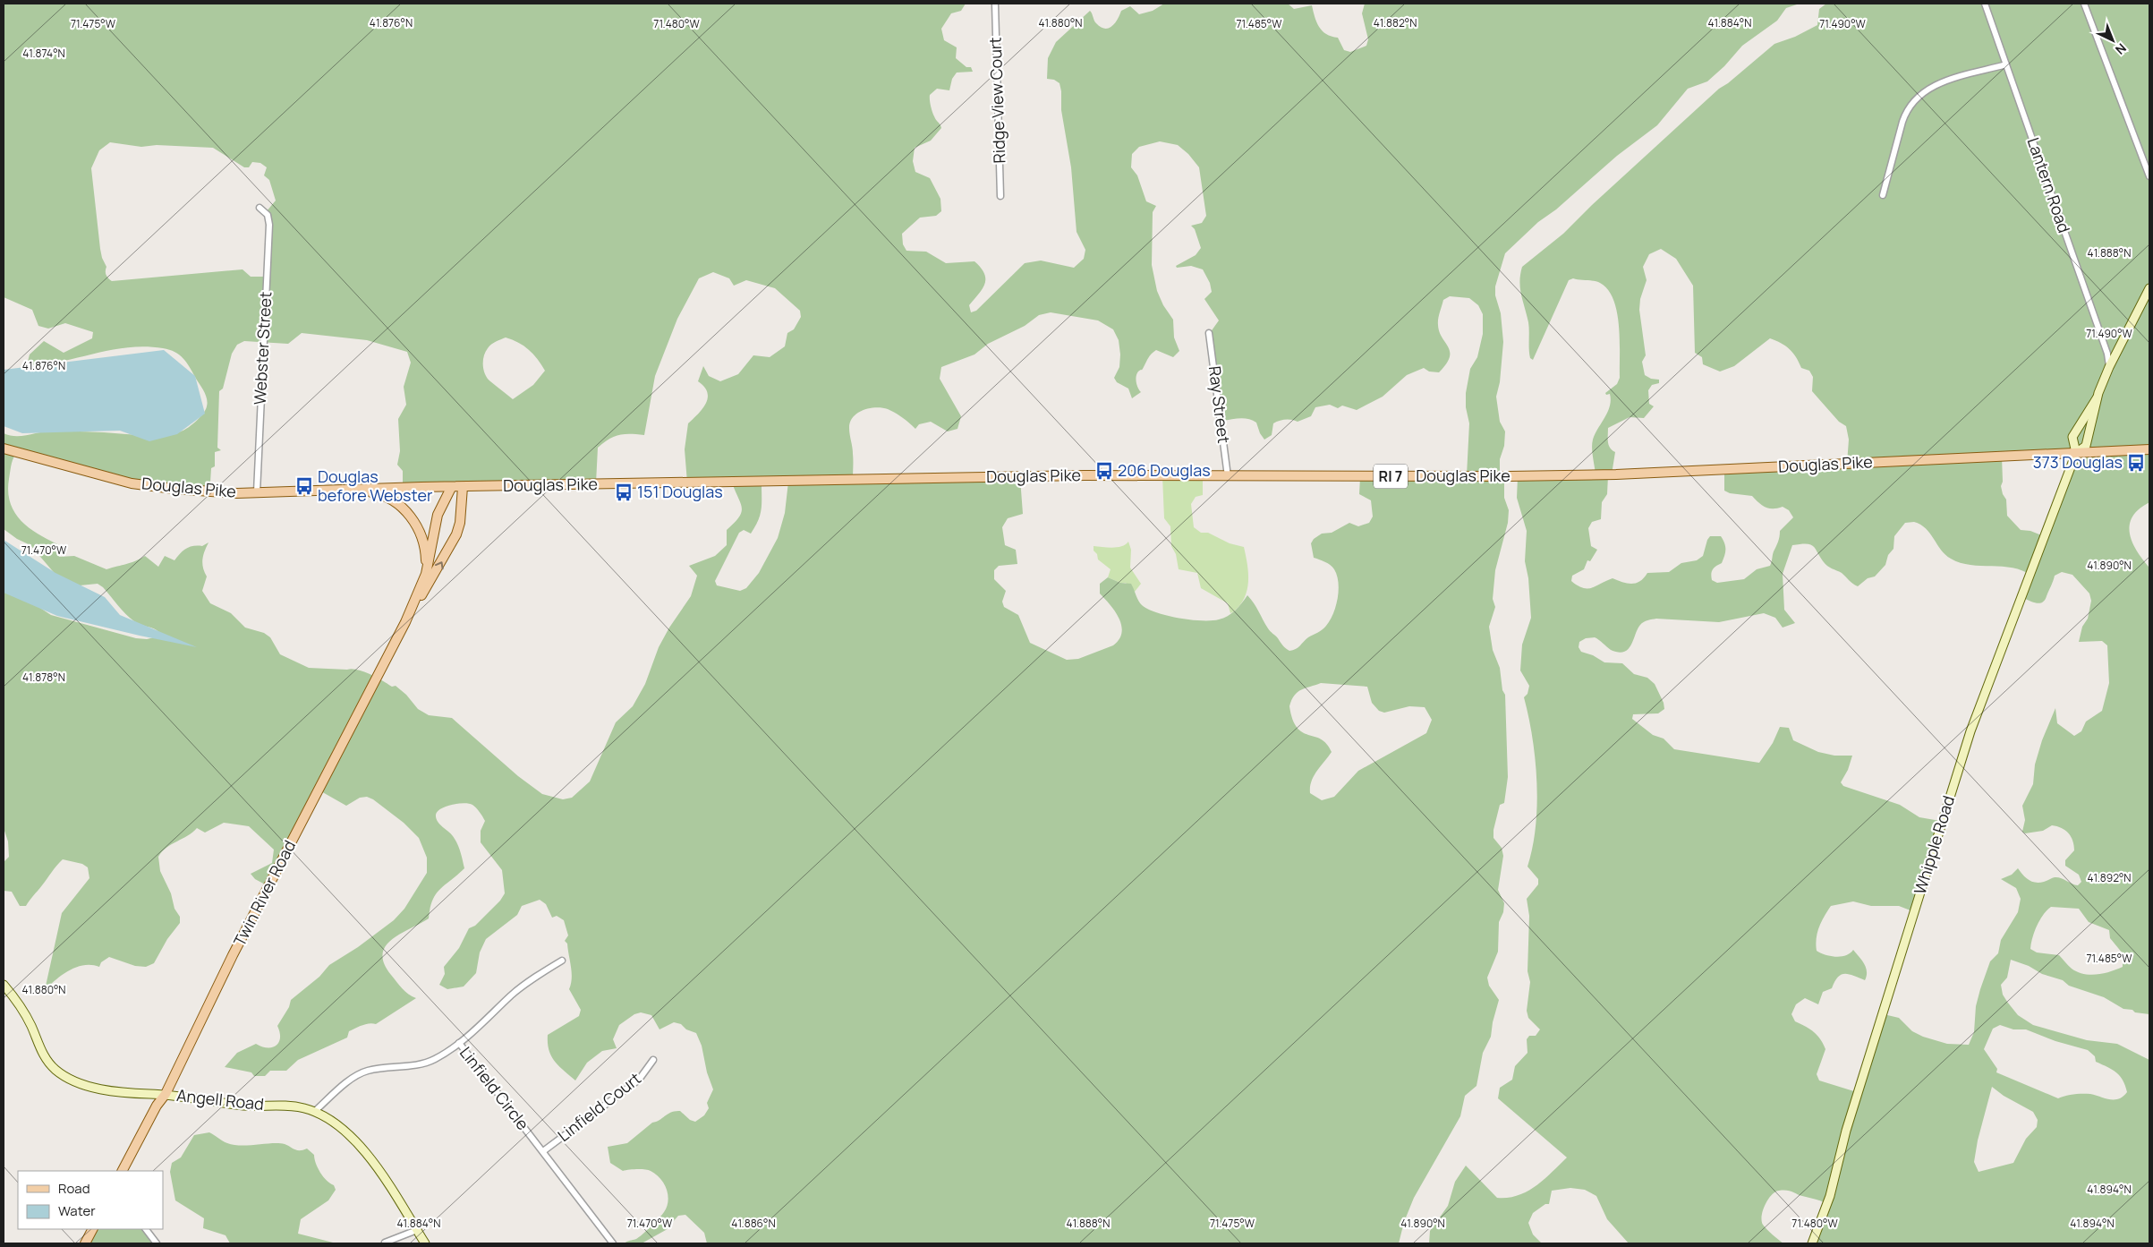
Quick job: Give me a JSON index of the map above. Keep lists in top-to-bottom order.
{
  "streets": {
    "main road": ["Douglas Pike", "RI 7", "Twin River Road"],
    "street": [
      "Ridge View Court",
      "Lantern Road",
      "Webster Street",
      "Ray Street",
      "Whipple Road",
      "Linfield Circle",
      "Angell Road",
      "Linfield Court"
    ]
  },
  "crossings": [
    ["Lantern Road", "Whipple Road"],
    ["Webster Street", "Douglas Pike"],
    ["Ray Street", "Douglas Pike"],
    ["Douglas Pike", "Whipple Road"],
    ["Douglas Pike", "Twin River Road"],
    ["Twin River Road", "Angell Road"],
    ["Linfield Circle", "Angell Road"],
    ["Linfield Circle", "Linfield Court"]
  ],
  "places": {
    "bus stop": [
      "373 Douglas",
      "206 Douglas",
      "Douglas before Webster",
      "151 Douglas"
    ]
  },
  "legend": ["Road", "Water"],
  "north": "bottom right",
  "coordinates": [
    "41.876°N",
    "41.880°N",
    "41.882°N",
    "41.884°N",
    "71.475°W",
    "71.480°W",
    "71.485°W",
    "71.490°W",
    "41.874°N",
    "41.888°N",
    "71.470°W",
    "41.890°N",
    "41.878°N",
    "41.892°N",
    "41.894°N",
    "41.886°N"
  ]
}
